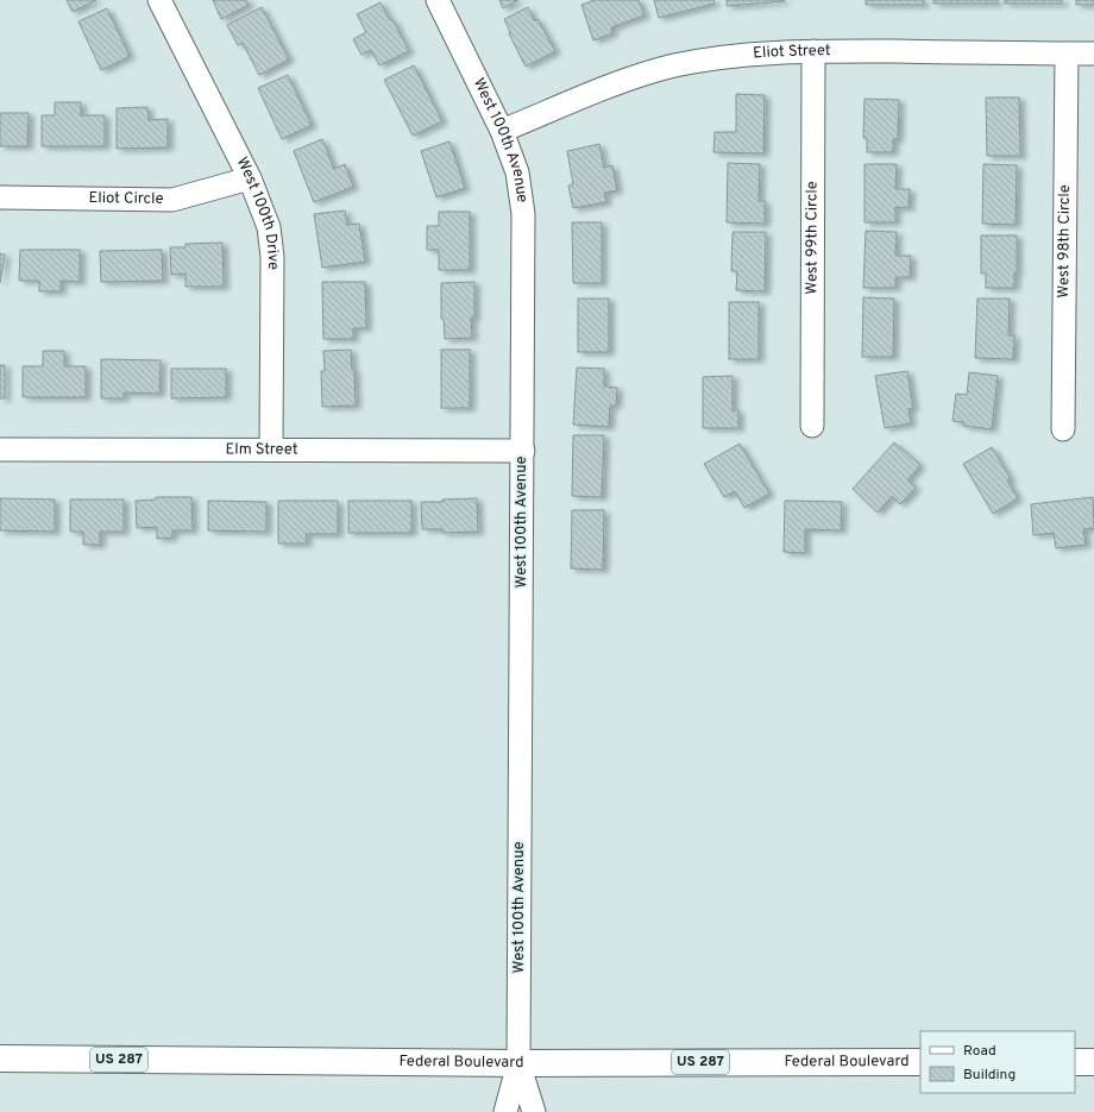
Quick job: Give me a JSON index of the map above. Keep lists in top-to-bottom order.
{
  "streets": {
    "main road": ["US 287", "Federal Boulevard"],
    "street": [
      "Eliot Street",
      "West 100th Avenue",
      "Eliot Circle",
      "West 100th Drive",
      "West 99th Circle",
      "West 98th Circle",
      "Elm Street"
    ]
  },
  "crossings": [
    ["Eliot Street", "West 100th Avenue"],
    ["Eliot Street", "West 99th Circle"],
    ["Eliot Street", "West 98th Circle"],
    ["West 100th Avenue", "Elm Street"],
    ["West 100th Avenue", "Federal Boulevard"],
    ["Eliot Circle", "West 100th Drive"],
    ["West 100th Drive", "Elm Street"]
  ],
  "legend": ["Road", "Building"]
}
